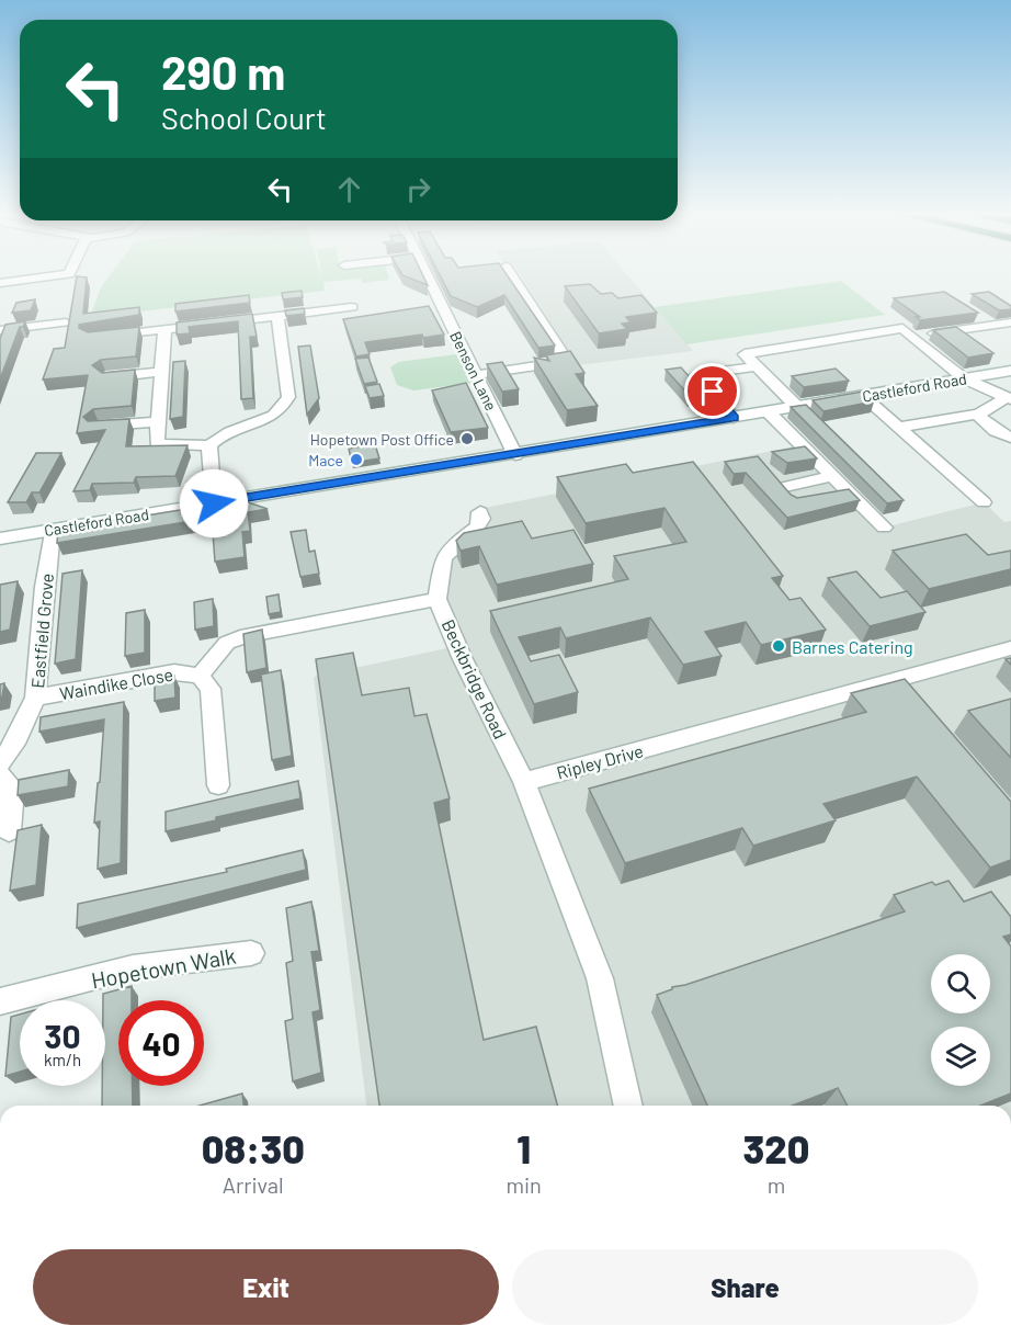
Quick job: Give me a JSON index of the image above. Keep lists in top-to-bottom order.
{
  "streets": {
    "street": [
      "Benson Lane",
      "Castleford Road",
      "Eastfield Grove",
      "Beckbridge Road",
      "Waindike Close",
      "Ripley Drive",
      "Hopetown Walk"
    ]
  },
  "crossings": [
    ["Benson Lane", "Castleford Road"],
    ["Castleford Road", "Eastfield Grove"],
    ["Eastfield Grove", "Waindike Close"],
    ["Beckbridge Road", "Ripley Drive"]
  ],
  "places": ["Hopetown Post Office", "Mace", "Barnes Catering"],
  "page": {
    "turn": ["290 m", "School Court"],
    "speed": "30 km/h",
    "limit": "40",
    "eta": [
      "08:30",
      "Arrival",
      "1",
      "min",
      "320",
      "m"
    ],
    "buttons": ["Exit", "Share"]
  }
}
